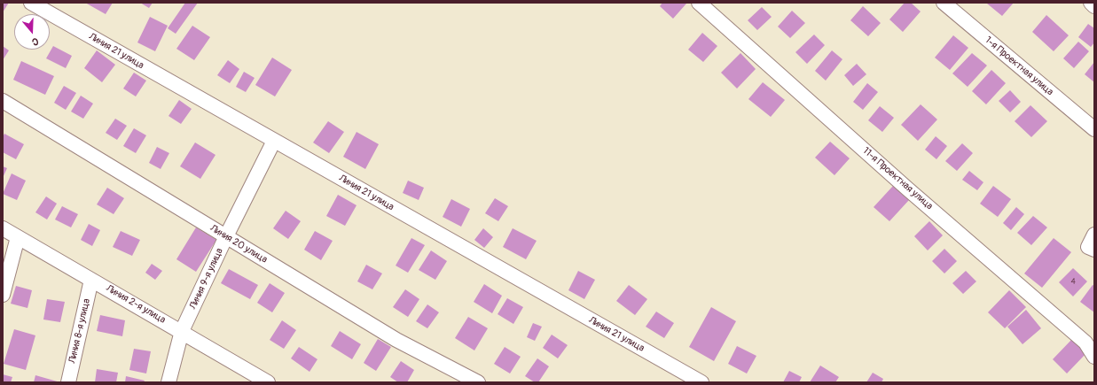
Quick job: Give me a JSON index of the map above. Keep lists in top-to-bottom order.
{
  "streets": {
    "street": [
      "Линия 21 улица",
      "1-я Проектная улица",
      "11-я Проектная улица",
      "Линия 20 улица",
      "Линия 9-я улица",
      "Линия 2-я улица",
      "Линия 8-я улица"
    ]
  },
  "crossings": [
    ["Линия 21 улица", "Линия 9-я улица"],
    ["Линия 20 улица", "Линия 9-я улица"],
    ["Линия 9-я улица", "Линия 2-я улица"],
    ["Линия 2-я улица", "Линия 8-я улица"]
  ],
  "house_numbers": ["4"],
  "north": "bottom"
}
